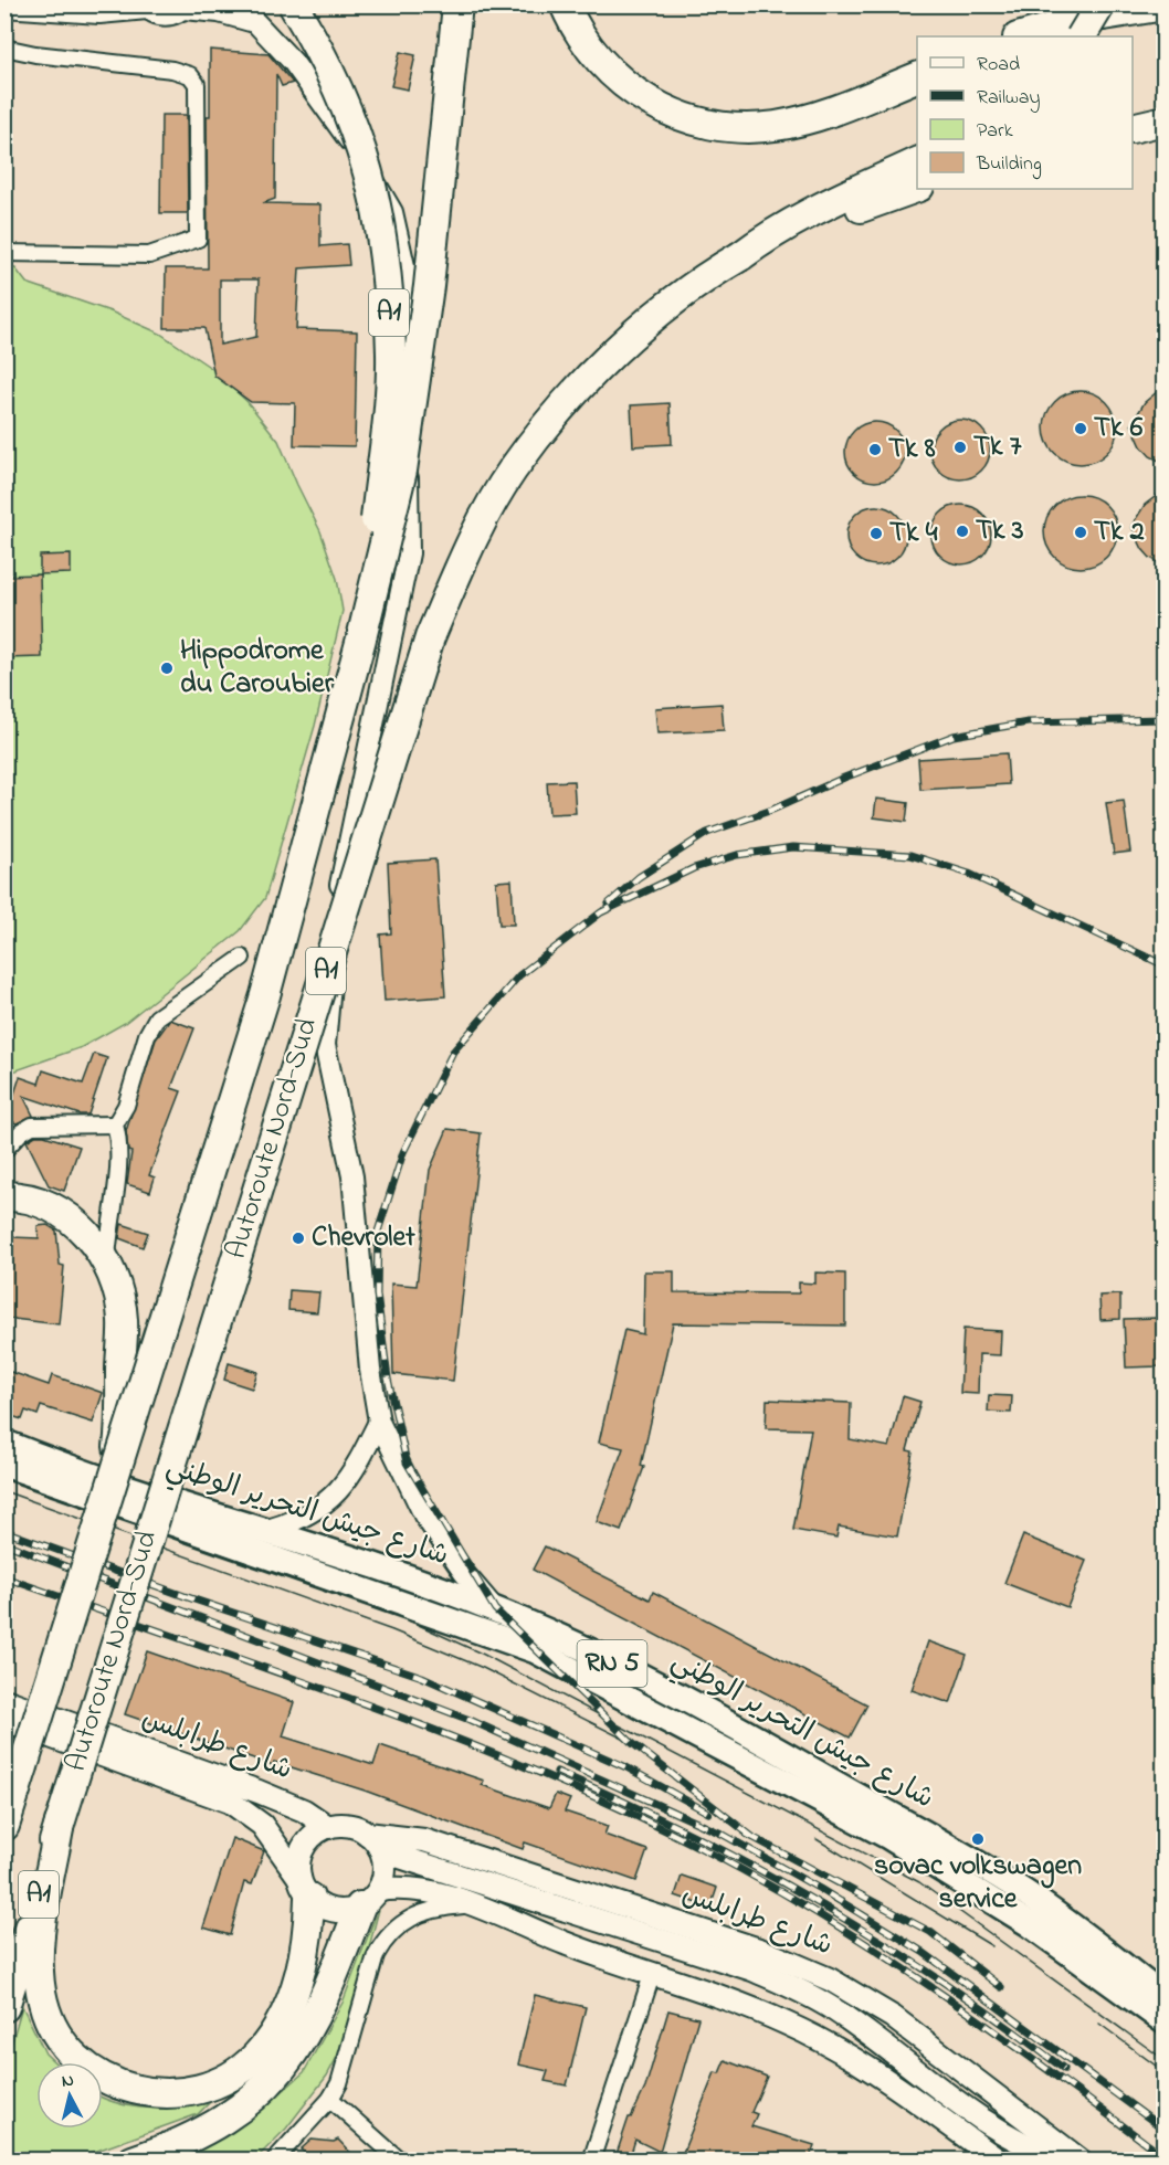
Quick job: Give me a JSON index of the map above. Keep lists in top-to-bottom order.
{
  "streets": {
    "highway": [
      "A1",
      "Autoroute Nord-Sud",
      "شارع جيش التحرير الوطني",
      "RN 5"
    ],
    "main road": ["شارع طرابلس"]
  },
  "crossings": [
    ["A1", "Autoroute Nord-Sud"]
  ],
  "places": [
    "Tk 6",
    "Tk 7",
    "Tk 8",
    "Tk 3",
    "Tk 2",
    "Tk 4",
    "Hippodrome du Caroubier",
    "Chevrolet",
    "sovac volkswagen service"
  ],
  "legend": [
    "Road",
    "Railway",
    "Park",
    "Building"
  ],
  "north": "top"
}
